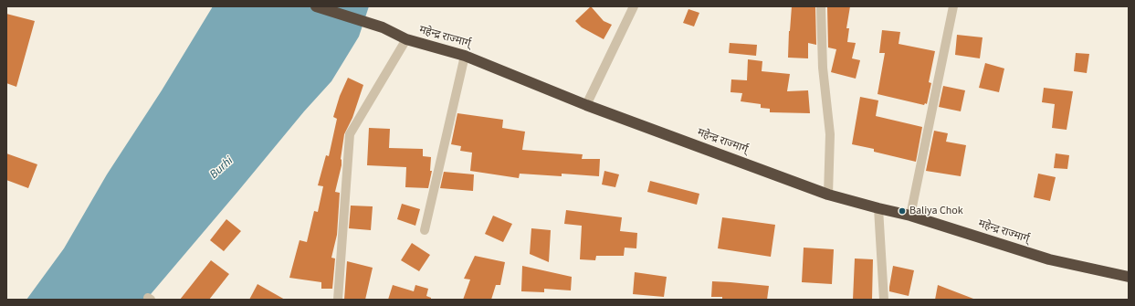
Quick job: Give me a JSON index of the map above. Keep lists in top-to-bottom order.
{
  "streets": {
    "highway": ["महेन्द्र राज्मार्ग्"]
  },
  "water": ["Burhi"],
  "places": ["Baliya Chok"]
}
